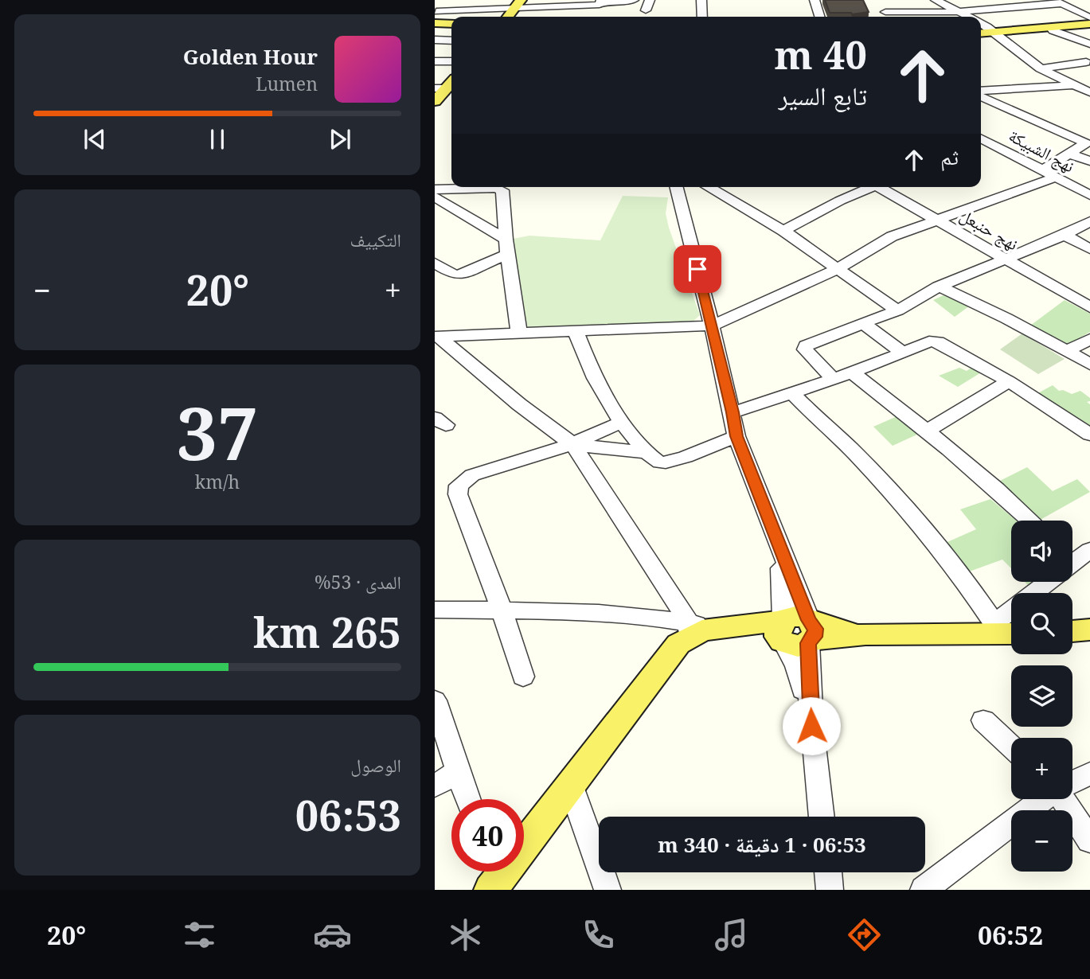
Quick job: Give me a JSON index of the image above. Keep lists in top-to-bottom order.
{
  "streets": {
    "street": ["نهج الشبيكة", "نهج حنبعل"]
  },
  "page": {
    "turn": ["40 m", "تابع السير"],
    "song": ["Golden Hour", "Lumen"],
    "then": "ثم",
    "tile": [
      "التكييف",
      ["37", "km/h"],
      ["المدى · 53%", "265 km"],
      ["الوصول", "06:53"]
    ],
    "heat": ["−", "20°", "+"],
    "map_buttons": ["+", "−"],
    "limit": "40",
    "trip": "06:53 · 1 دقيقة · 340 m",
    "tabs": ["06:52", "20°"]
  }
}
